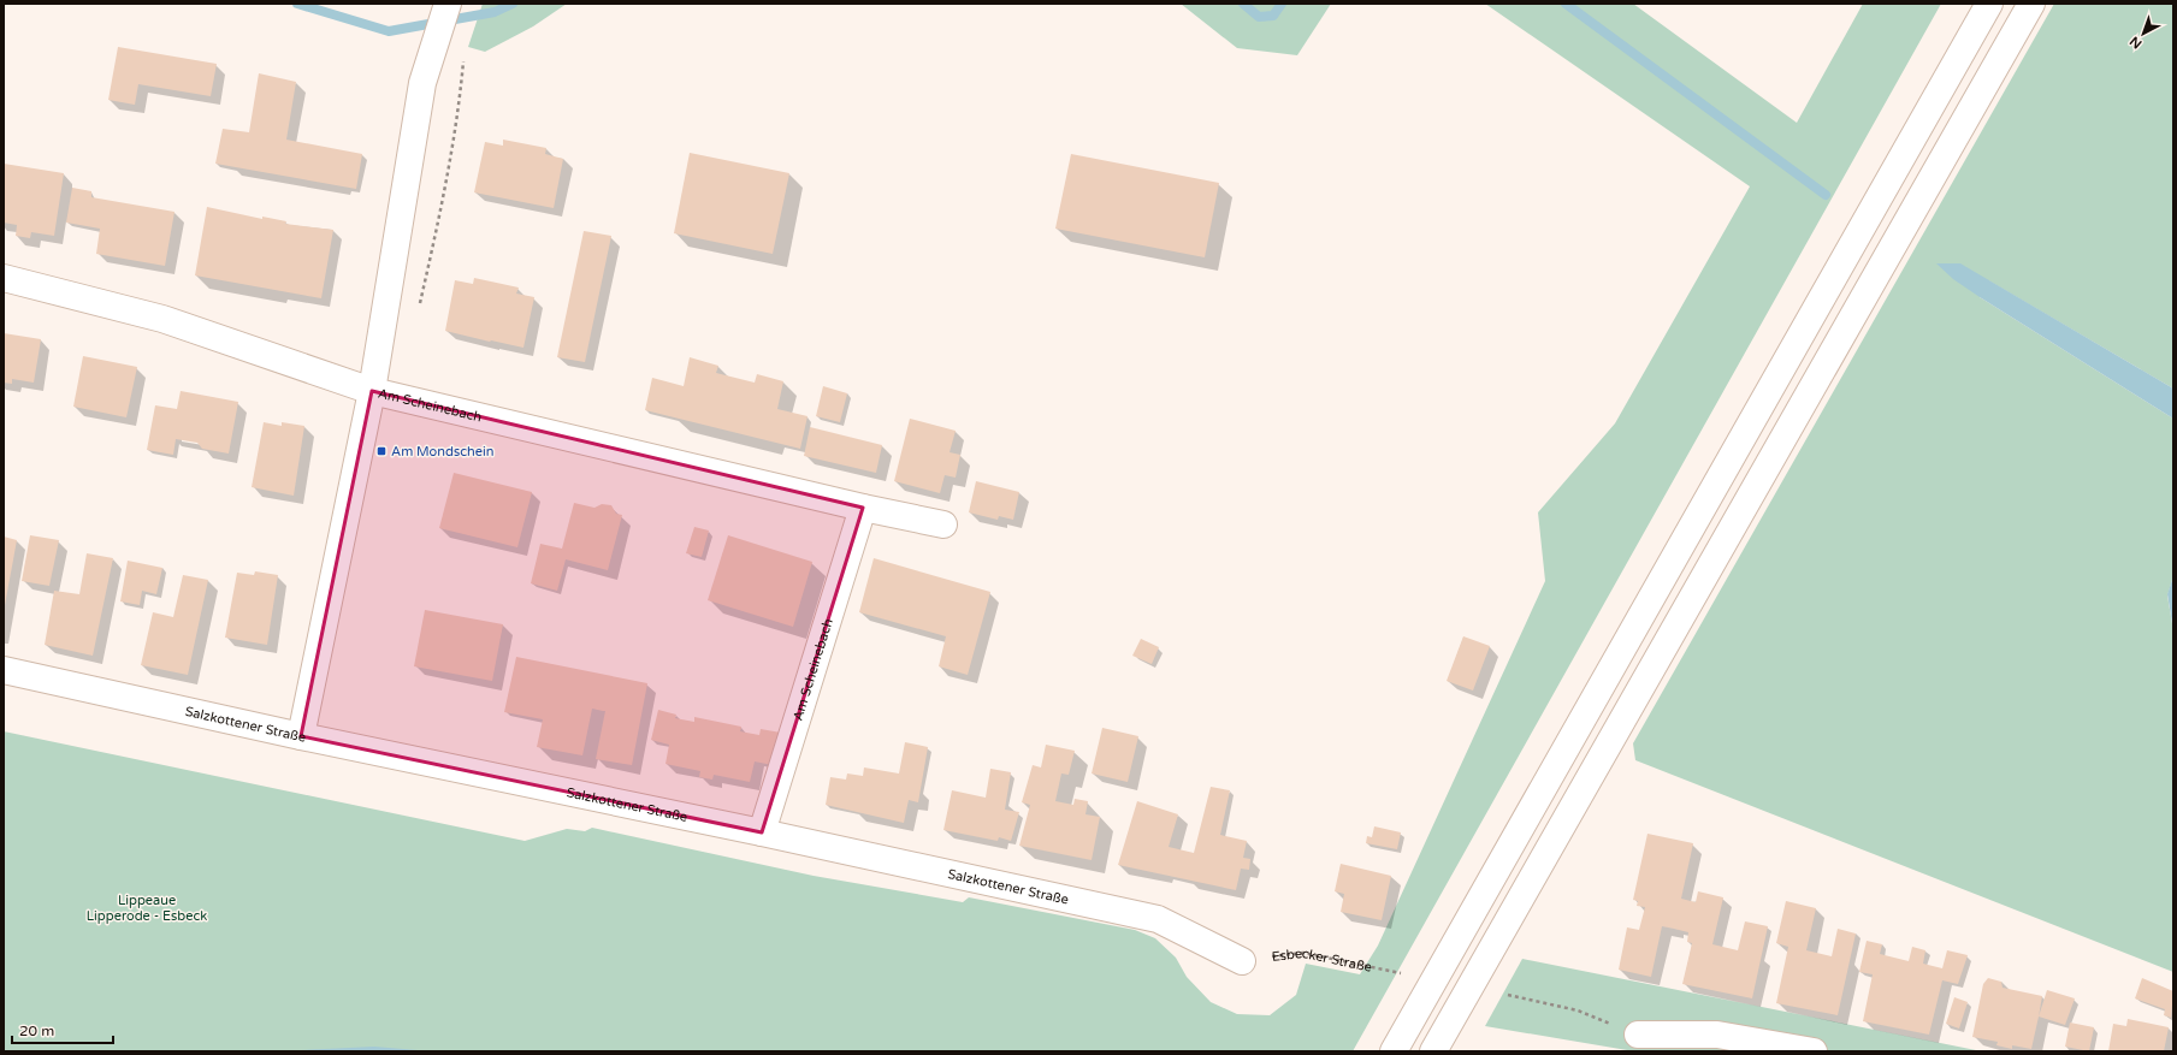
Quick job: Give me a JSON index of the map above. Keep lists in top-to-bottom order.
{
  "streets": {
    "main road": ["Am Scheinebach", "Salzkottener Straße"],
    "path": ["Esbecker Straße"]
  },
  "crossings": [
    ["Am Scheinebach", "Salzkottener Straße"],
    ["Salzkottener Straße", "Esbecker Straße"]
  ],
  "parks": ["Lippeaue Lipperode - Esbeck"],
  "places": {
    "transit": ["Am Mondschein"]
  },
  "scale_bar": "20 m",
  "north": "bottom left"
}
